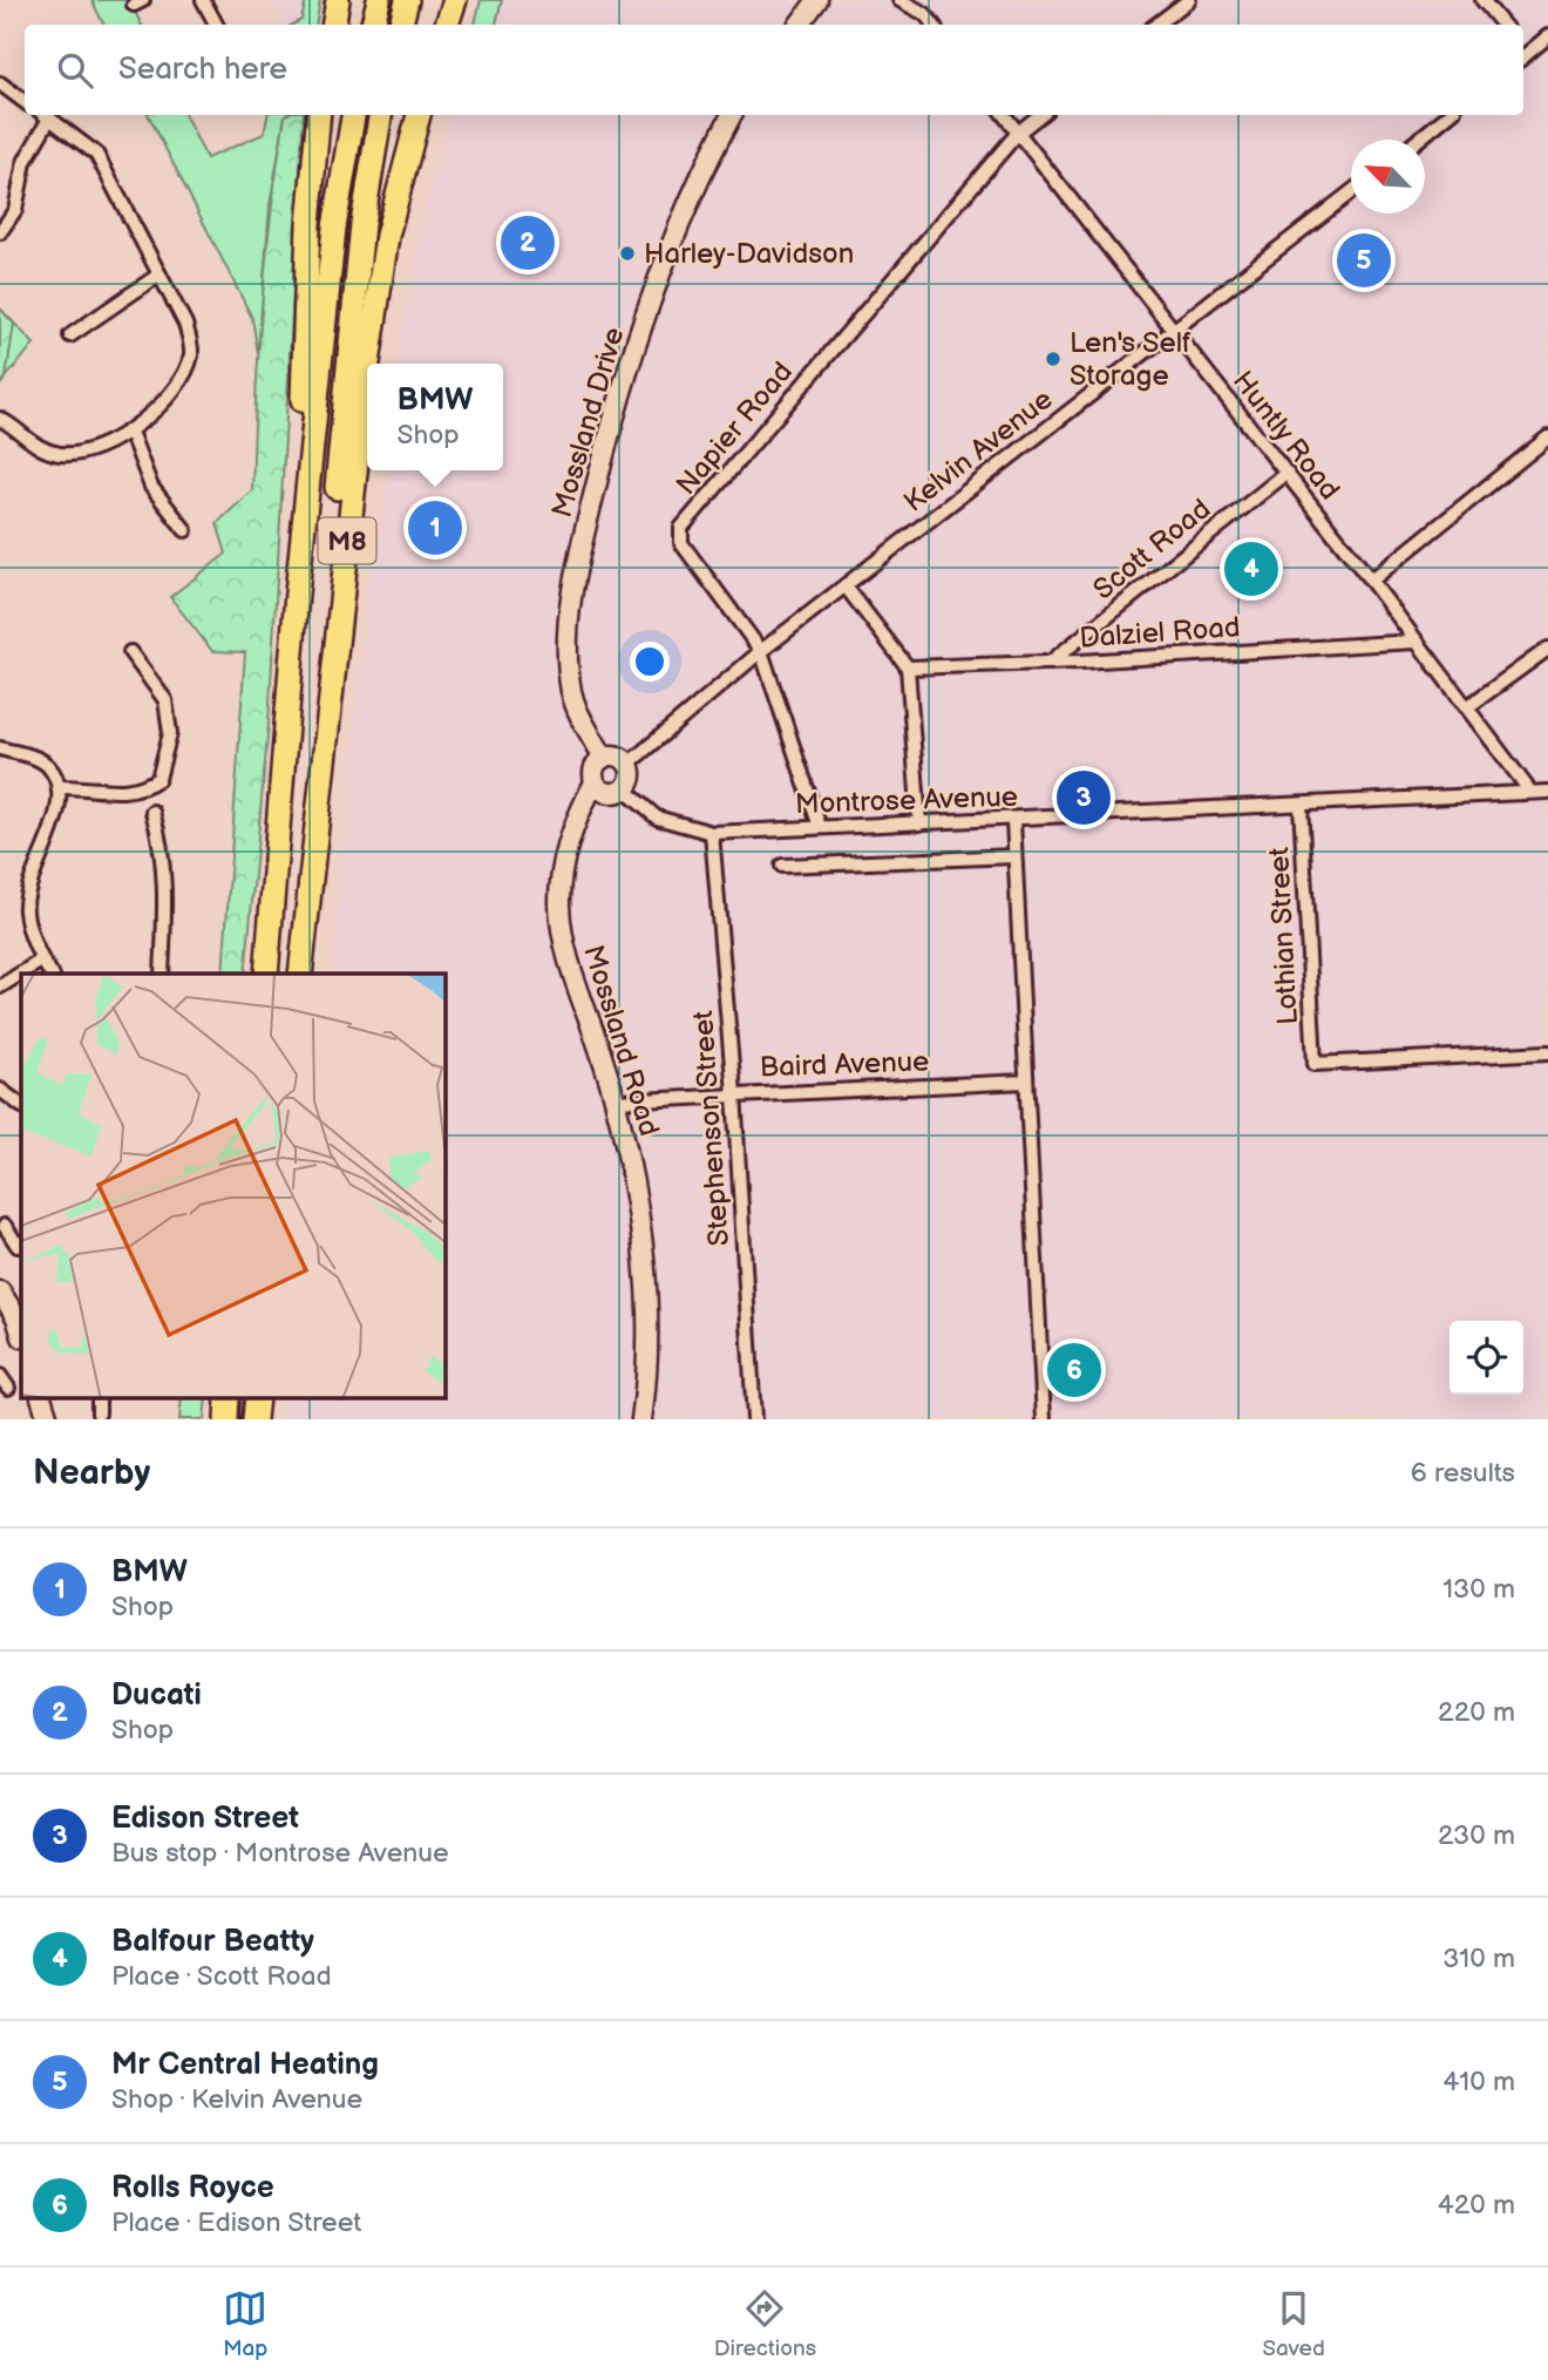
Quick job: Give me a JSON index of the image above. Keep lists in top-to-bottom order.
{
  "streets": {
    "highway": ["M8"],
    "street": [
      "Mossland Drive",
      "Napier Road",
      "Huntly Road",
      "Kelvin Avenue",
      "Scott Road",
      "Dalziel Road",
      "Montrose Avenue",
      "Lothian Street",
      "Mossland Road",
      "Baird Avenue",
      "Stephenson Street"
    ]
  },
  "crossings": [
    ["Mossland Drive", "Kelvin Avenue"],
    ["Mossland Drive", "Montrose Avenue"],
    ["Mossland Drive", "Mossland Road"],
    ["Napier Road", "Huntly Road"],
    ["Napier Road", "Kelvin Avenue"],
    ["Napier Road", "Montrose Avenue"],
    ["Huntly Road", "Kelvin Avenue"],
    ["Huntly Road", "Scott Road"],
    ["Huntly Road", "Dalziel Road"],
    ["Huntly Road", "Montrose Avenue"],
    ["Kelvin Avenue", "Montrose Avenue"],
    ["Kelvin Avenue", "Mossland Road"],
    ["Scott Road", "Dalziel Road"],
    ["Montrose Avenue", "Lothian Street"],
    ["Montrose Avenue", "Mossland Road"],
    ["Montrose Avenue", "Stephenson Street"],
    ["Mossland Road", "Baird Avenue"],
    ["Baird Avenue", "Stephenson Street"]
  ],
  "places": ["Harley-Davidson", "Len's Self Storage"],
  "north": "top left",
  "page": {
    "search": "Search here",
    "pins": [
      "2",
      "5",
      "1",
      "4",
      "3",
      "6"
    ],
    "popup": ["BMW", "Shop"],
    "heading": ["Nearby", "6 results"],
    "list": [
      {
        "mark": "1",
        "name": "BMW",
        "note": "Shop",
        "value": "130 m"
      },
      {
        "mark": "2",
        "name": "Ducati",
        "note": "Shop",
        "value": "220 m"
      },
      {
        "mark": "3",
        "name": "Edison Street",
        "note": "Bus stop · Montrose Avenue",
        "value": "230 m"
      },
      {
        "mark": "4",
        "name": "Balfour Beatty",
        "note": "Place · Scott Road",
        "value": "310 m"
      },
      {
        "mark": "5",
        "name": "Mr Central Heating",
        "note": "Shop · Kelvin Avenue",
        "value": "410 m"
      },
      {
        "mark": "6",
        "name": "Rolls Royce",
        "note": "Place · Edison Street",
        "value": "420 m"
      }
    ],
    "nav": ["Map", "Directions", "Saved"]
  }
}
